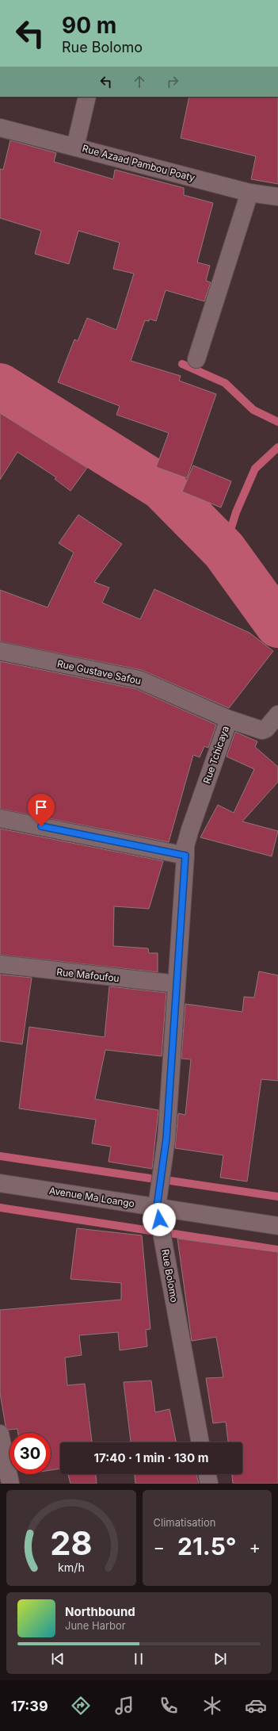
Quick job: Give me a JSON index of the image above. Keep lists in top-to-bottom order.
{
  "streets": {
    "street": [
      "Rue Azaad Pambou Poaty",
      "Rue Gustave Safou",
      "Rue Tchicaya",
      "Rue Mafoufou",
      "Avenue Ma Loango",
      "Rue Bolomo"
    ]
  },
  "crossings": [
    ["Rue Gustave Safou", "Rue Tchicaya"],
    ["Rue Tchicaya", "Rue Bolomo"],
    ["Rue Mafoufou", "Rue Bolomo"],
    ["Avenue Ma Loango", "Rue Bolomo"]
  ],
  "page": {
    "turn": ["90 m", "Rue Bolomo"],
    "limit": "30",
    "trip": "17:40 · 1 min · 130 m",
    "tile": "Climatisation",
    "heat": ["−", "21.5°", "+"],
    "song": ["Northbound", "June Harbor"],
    "tabs": "17:39",
    "gauge": ["28", "km/h"]
  }
}
